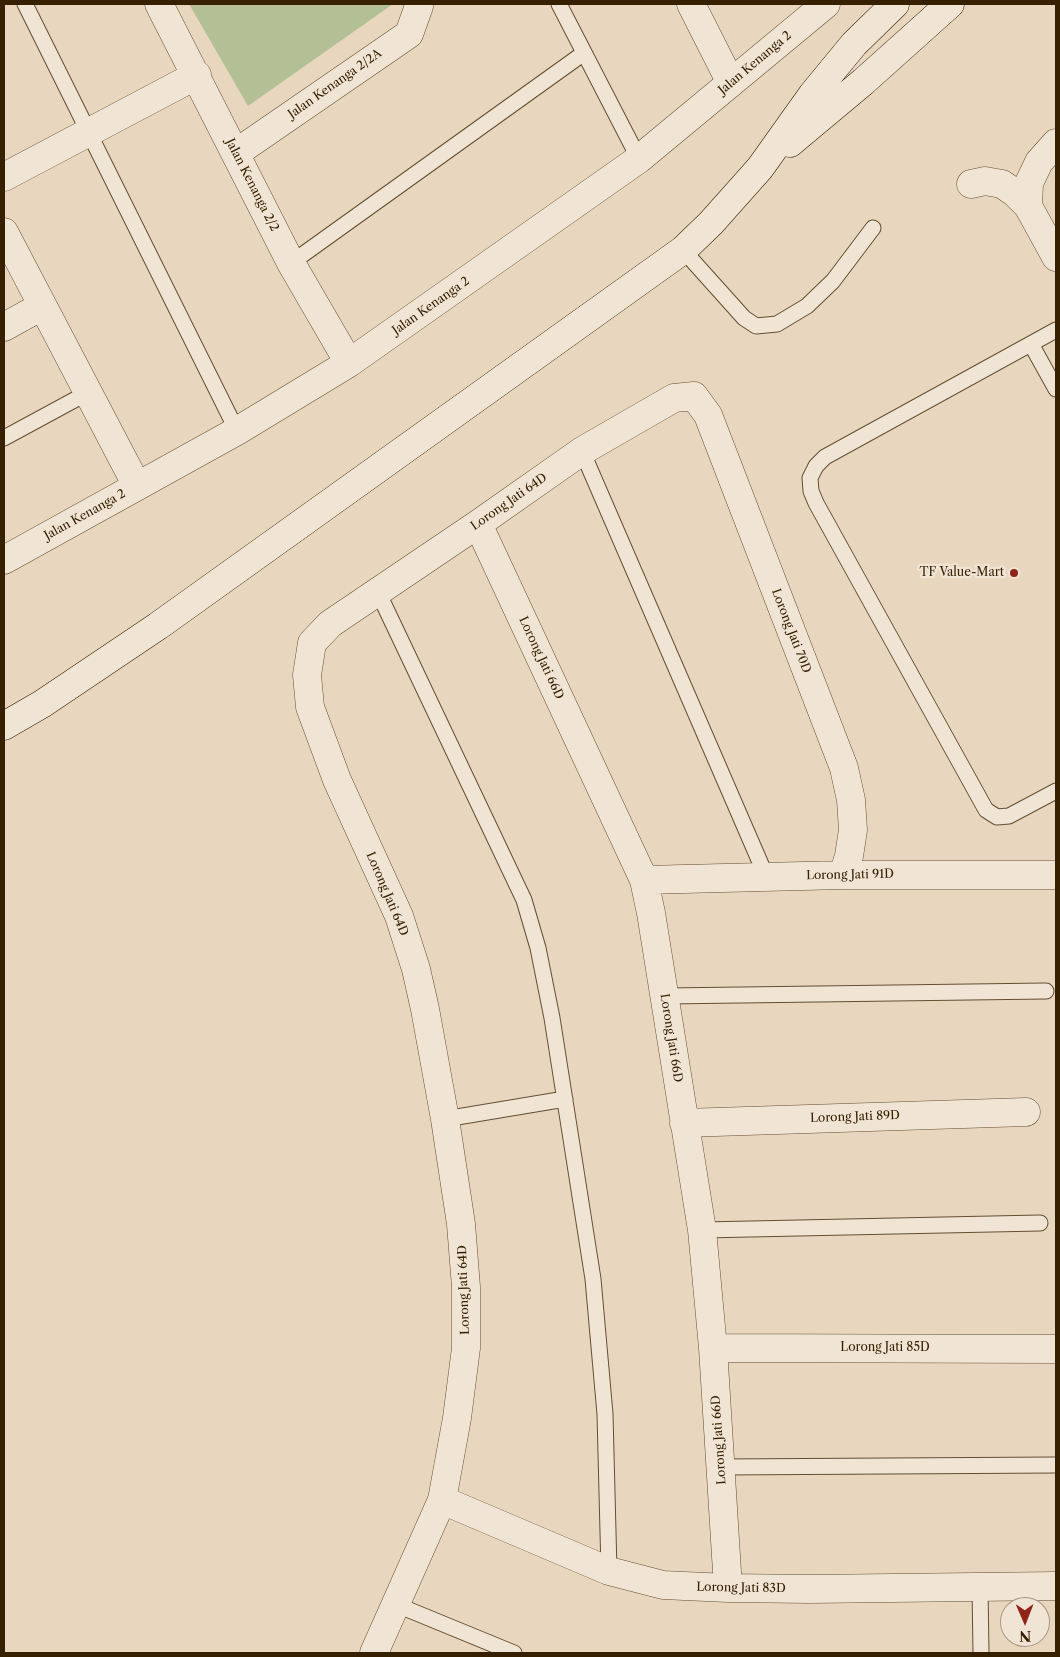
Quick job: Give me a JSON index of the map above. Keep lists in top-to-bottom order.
{
  "streets": {
    "street": [
      "Jalan Kenanga 2",
      "Jalan Kenanga 2/2A",
      "Jalan Kenanga 2/2",
      "Lorong Jati 64D",
      "Lorong Jati 70D",
      "Lorong Jati 66D",
      "Lorong Jati 91D",
      "Lorong Jati 89D",
      "Lorong Jati 85D",
      "Lorong Jati 83D"
    ]
  },
  "crossings": [
    ["Jalan Kenanga 2", "Jalan Kenanga 2/2"],
    ["Jalan Kenanga 2/2A", "Jalan Kenanga 2/2"],
    ["Lorong Jati 64D", "Lorong Jati 70D"],
    ["Lorong Jati 64D", "Lorong Jati 66D"],
    ["Lorong Jati 64D", "Lorong Jati 83D"],
    ["Lorong Jati 70D", "Lorong Jati 91D"],
    ["Lorong Jati 66D", "Lorong Jati 91D"],
    ["Lorong Jati 66D", "Lorong Jati 89D"],
    ["Lorong Jati 66D", "Lorong Jati 85D"],
    ["Lorong Jati 66D", "Lorong Jati 83D"]
  ],
  "places": ["TF Value-Mart"],
  "north": "bottom"
}
